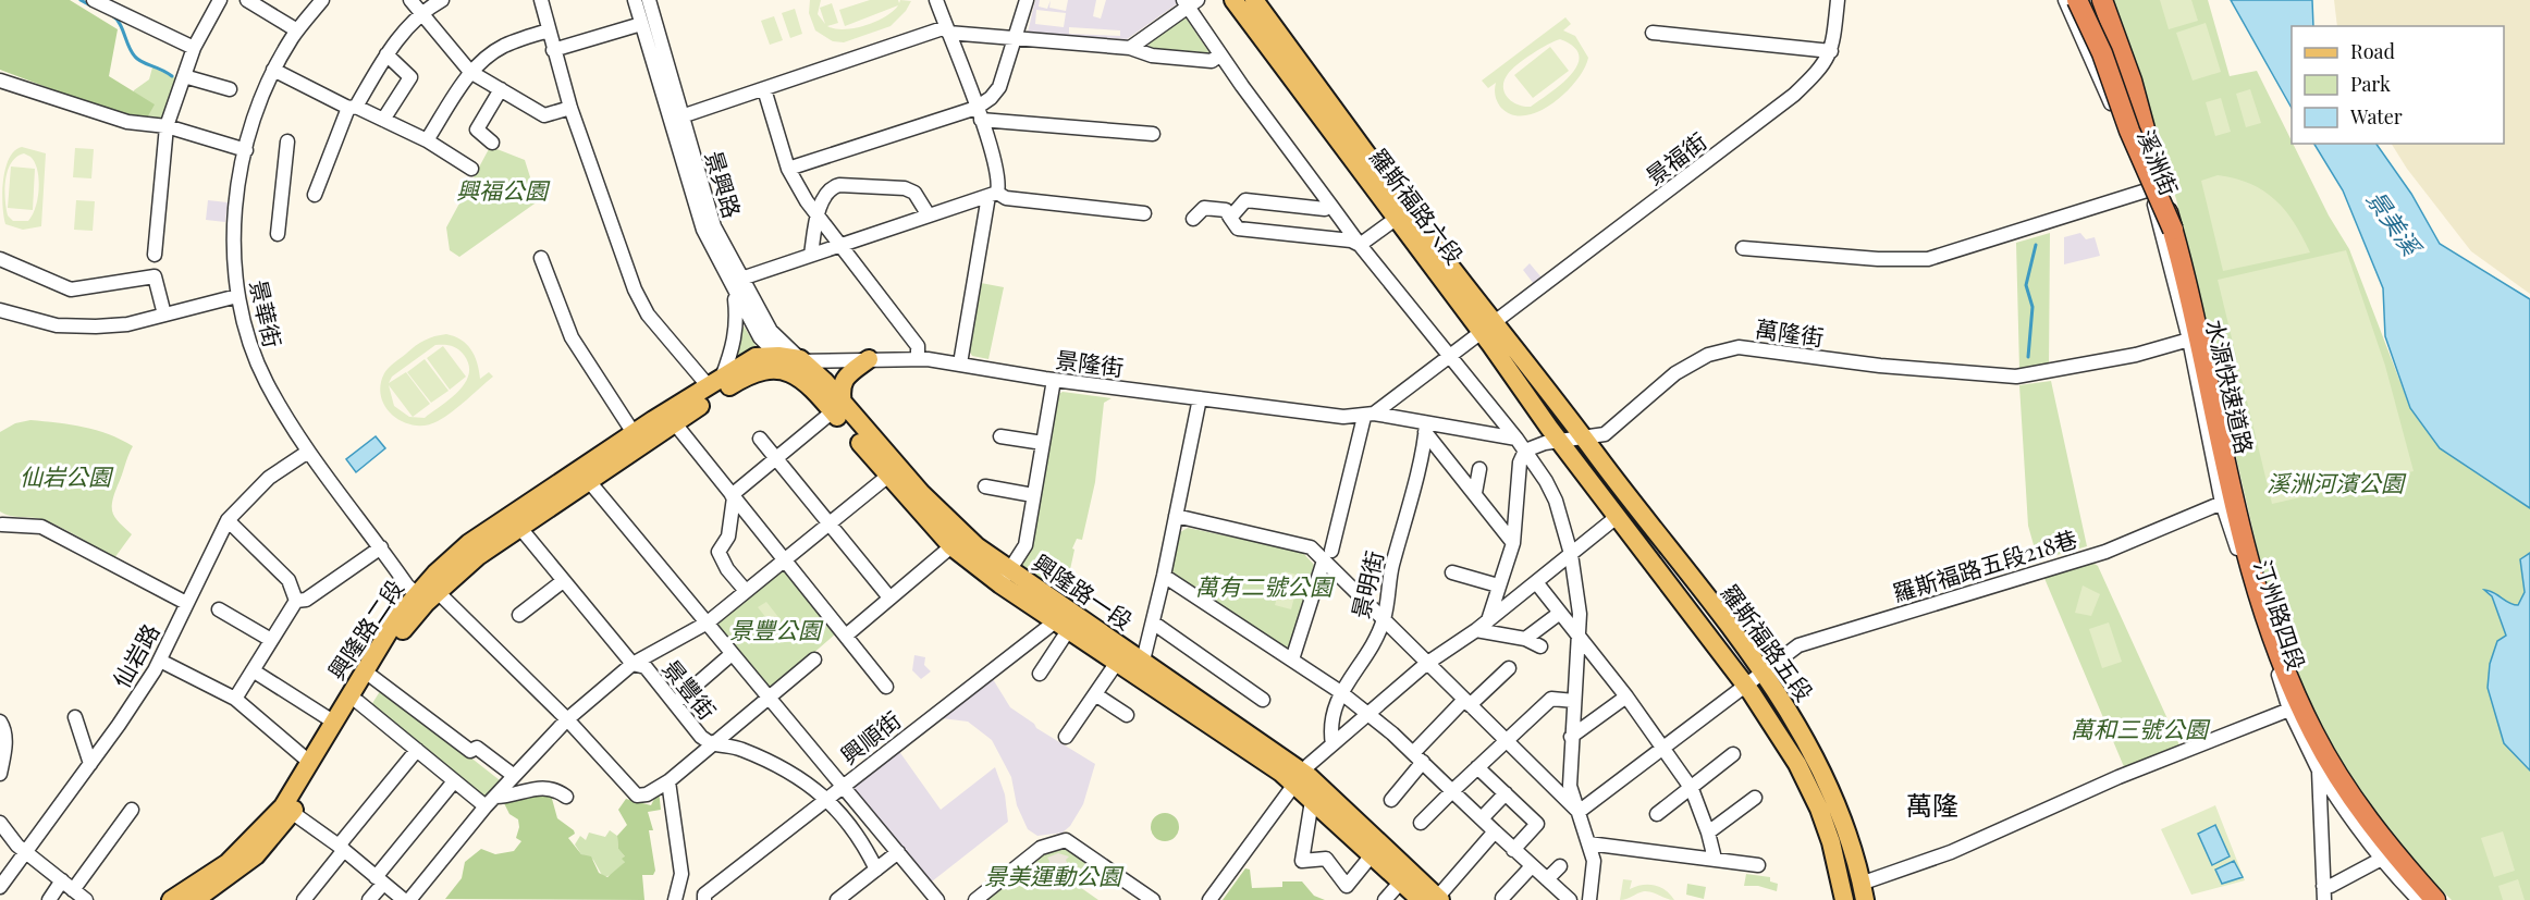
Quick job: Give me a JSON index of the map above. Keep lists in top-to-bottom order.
{
  "streets": {
    "highway": ["水源快速道路"],
    "main road": [
      "羅斯福路六段",
      "興隆路一段",
      "興隆路二段",
      "羅斯福路五段"
    ],
    "street": [
      "景福街",
      "溪洲街",
      "景興路",
      "景華街",
      "萬隆街",
      "景隆街",
      "羅斯福路五段218巷",
      "景明街",
      "汀州路四段",
      "仙岩路",
      "景豐街",
      "興順街"
    ]
  },
  "crossings": [
    ["景福街", "羅斯福路六段"],
    ["溪洲街", "萬隆街"],
    ["溪洲街", "汀州路四段"],
    ["景興路", "景隆街"],
    ["景興路", "興隆路一段"],
    ["羅斯福路六段", "萬隆街"],
    ["羅斯福路六段", "羅斯福路五段"],
    ["景華街", "興隆路二段"],
    ["景華街", "仙岩路"],
    ["萬隆街", "汀州路四段"],
    ["萬隆街", "羅斯福路五段"],
    ["景隆街", "景明街"],
    ["景隆街", "興隆路一段"],
    ["羅斯福路五段218巷", "汀州路四段"],
    ["羅斯福路五段218巷", "羅斯福路五段"],
    ["興隆路一段", "興順街"],
    ["興隆路二段", "景豐街"],
    ["景豐街", "興順街"]
  ],
  "districts": ["萬隆"],
  "water": ["景美溪"],
  "parks": [
    "興福公園",
    "仙岩公園",
    "溪洲河濱公園",
    "萬有二號公園",
    "景豐公園",
    "萬和三號公園",
    "景美運動公園"
  ],
  "legend": ["Road", "Park", "Water"]
}
